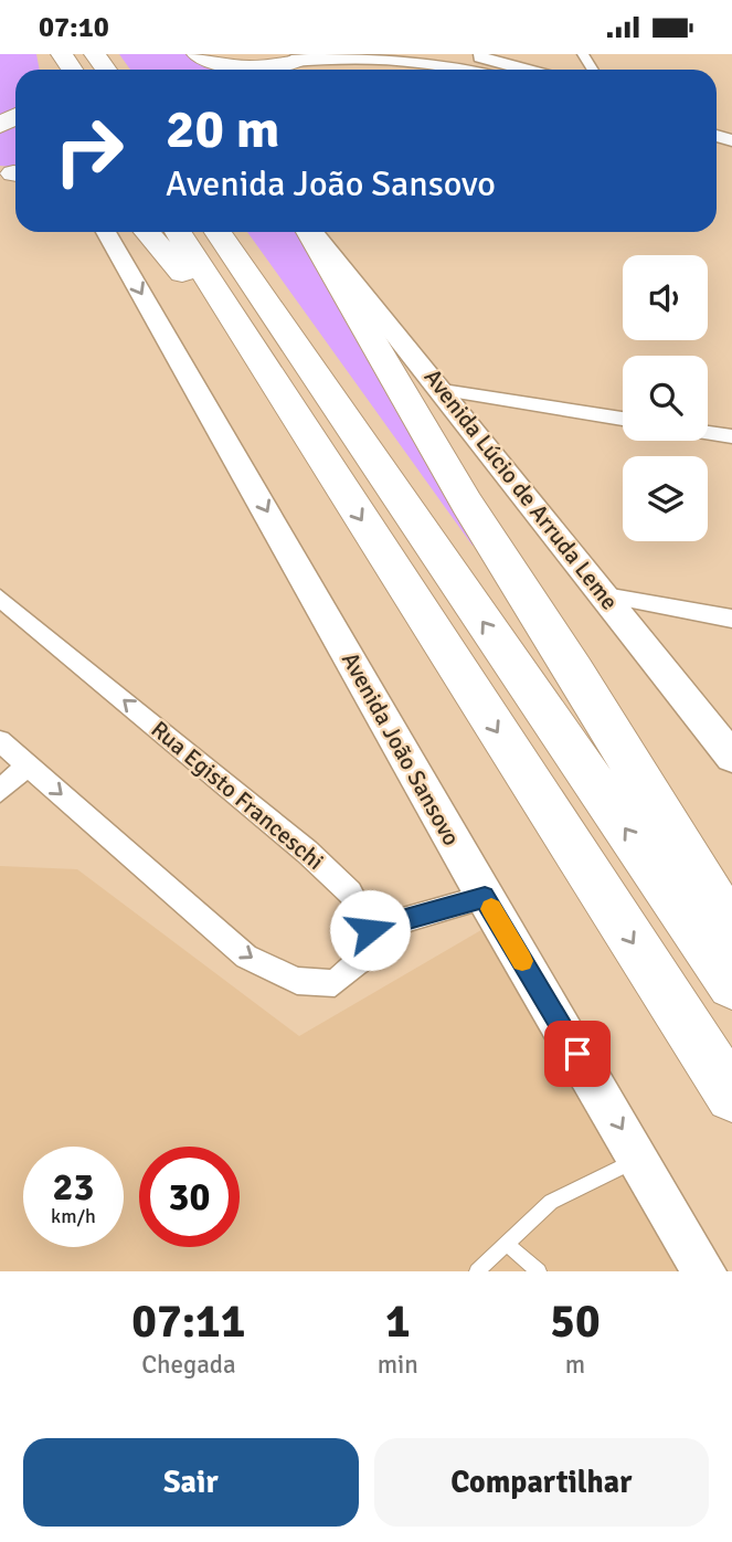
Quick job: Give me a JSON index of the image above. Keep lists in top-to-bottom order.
{
  "streets": {
    "main road": ["Avenida Lúcio de Arruda Leme", "Avenida João Sansovo"],
    "street": ["Rua Egisto Franceschi"]
  },
  "one_way": ["Avenida João Sansovo", "Rua Egisto Franceschi"],
  "page": {
    "status": "07:10",
    "turn": ["20 m", "Avenida João Sansovo"],
    "speed": "23 km/h",
    "limit": "30",
    "eta": [
      "07:11",
      "Chegada",
      "1",
      "min",
      "50",
      "m"
    ],
    "buttons": ["Sair", "Compartilhar"]
  }
}
